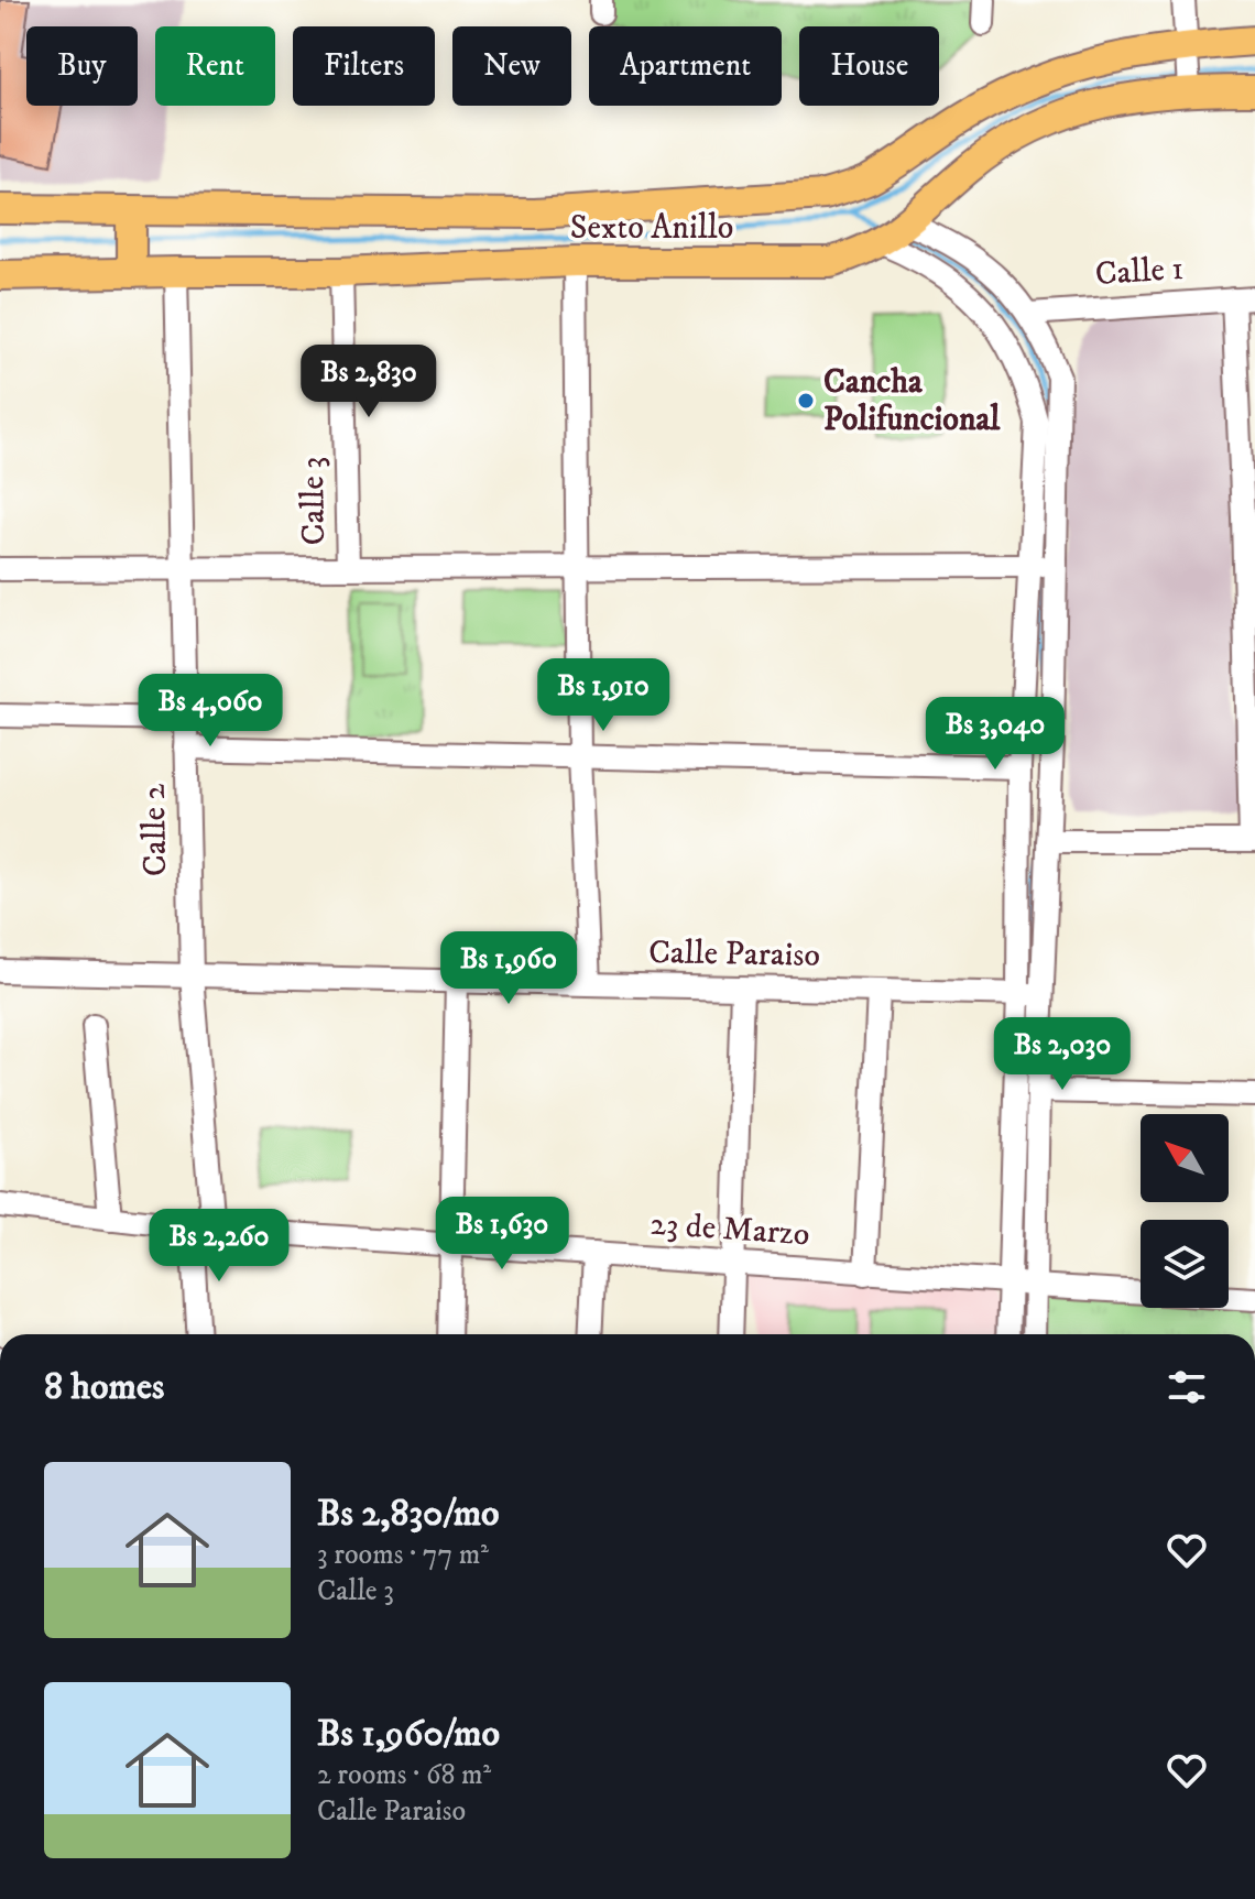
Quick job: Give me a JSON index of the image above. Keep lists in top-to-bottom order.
{
  "streets": {
    "main road": ["Sexto Anillo"],
    "street": [
      "Calle 1",
      "Calle 3",
      "Calle 2",
      "Calle Paraiso",
      "23 de Marzo"
    ]
  },
  "crossings": [
    ["Sexto Anillo", "Calle 3"],
    ["Sexto Anillo", "Calle 2"],
    ["Calle 2", "Calle Paraiso"],
    ["Calle 2", "23 de Marzo"]
  ],
  "places": ["Cancha Polifuncional"],
  "north": "top left",
  "page": {
    "chip": [
      "Buy",
      "Rent",
      "Filters",
      "New",
      "Apartment",
      "House"
    ],
    "price": [
      "Bs 2,830",
      "Bs 1,910",
      "Bs 4,060",
      "Bs 3,040",
      "Bs 1,960",
      "Bs 2,030",
      "Bs 1,630",
      "Bs 2,260"
    ],
    "heading": "8 homes",
    "list": [
      {
        "name": "Bs 2,830/mo",
        "note": "3 rooms · 77 m² · Calle 3"
      },
      {
        "name": "Bs 1,960/mo",
        "note": "2 rooms · 68 m² · Calle Paraiso"
      }
    ]
  }
}
